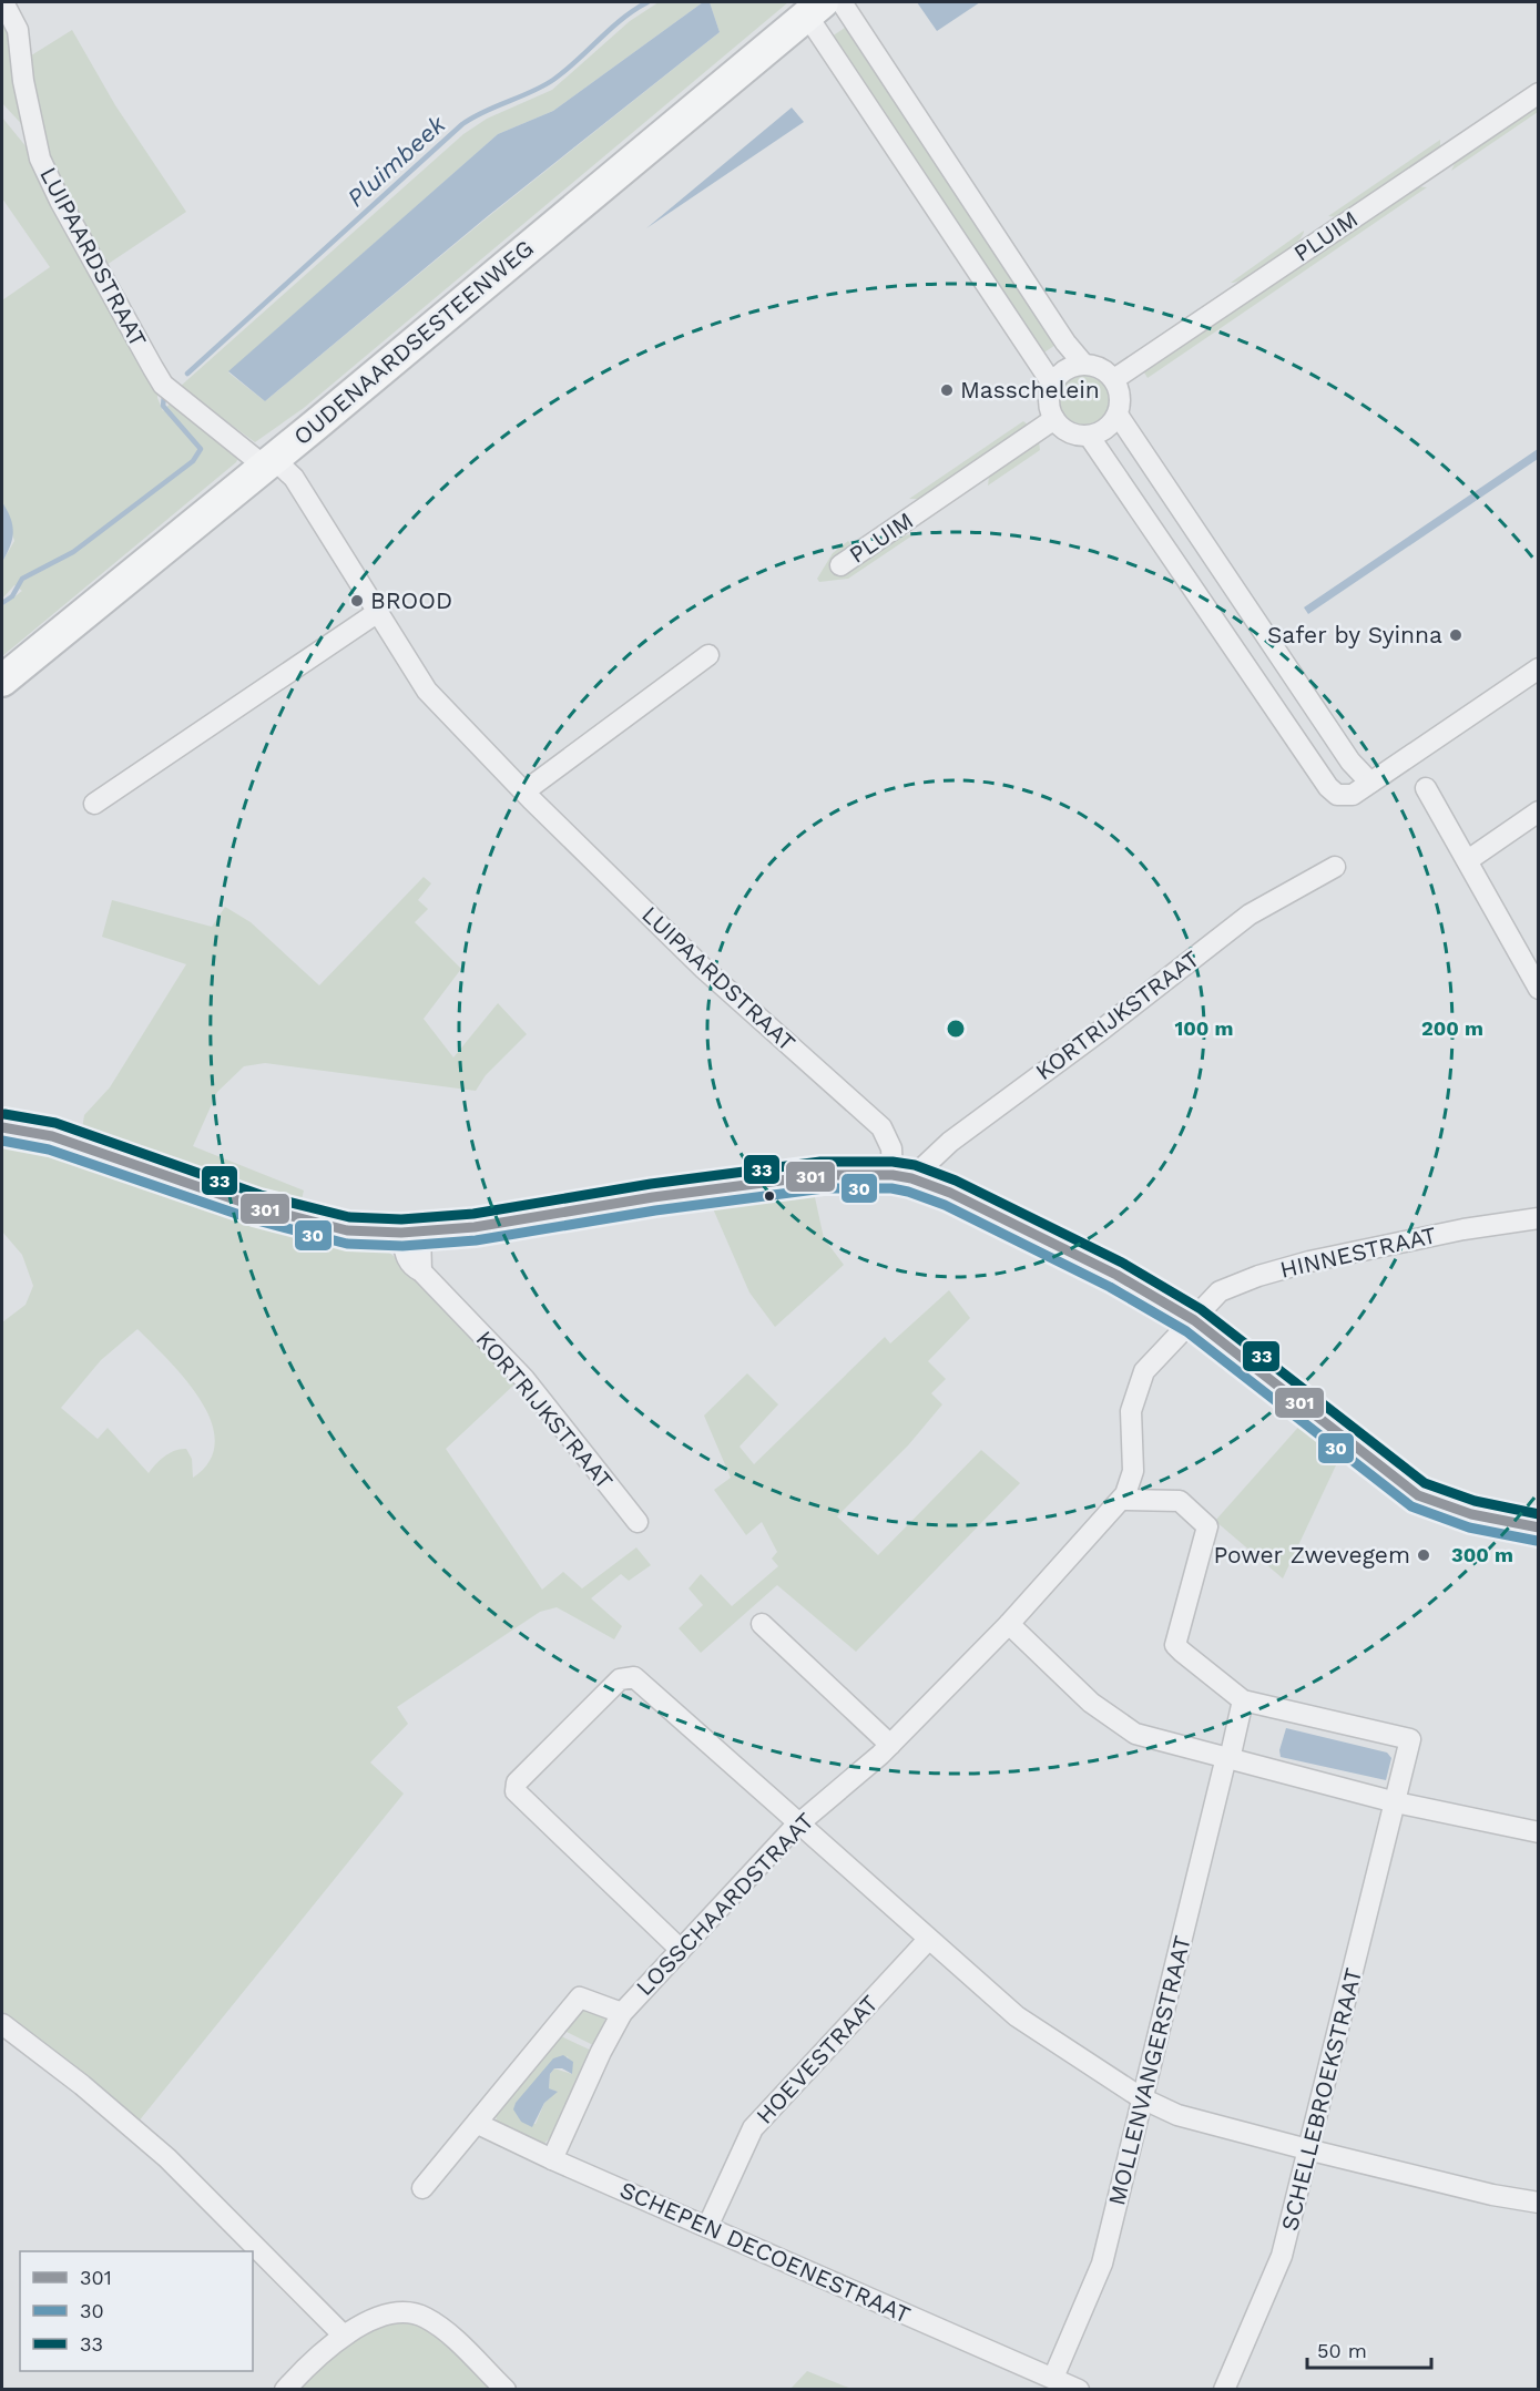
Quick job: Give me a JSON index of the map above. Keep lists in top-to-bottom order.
{
  "streets": {
    "main road": ["OUDENAARDSESTEENWEG"],
    "street": [
      "PLUIM",
      "LUIPAARDSTRAAT",
      "KORTRIJKSTRAAT",
      "HINNESTRAAT",
      "LOSSCHAARDSTRAAT",
      "HOEVESTRAAT",
      "MOLLENVANGERSTRAAT",
      "SCHELLEBROEKSTRAAT",
      "SCHEPEN DECOENESTRAAT"
    ]
  },
  "crossings": [
    ["LUIPAARDSTRAAT", "OUDENAARDSESTEENWEG"],
    ["LUIPAARDSTRAAT", "KORTRIJKSTRAAT"],
    ["HINNESTRAAT", "LOSSCHAARDSTRAAT"],
    ["LOSSCHAARDSTRAAT", "SCHEPEN DECOENESTRAAT"],
    ["HOEVESTRAAT", "SCHEPEN DECOENESTRAAT"],
    ["MOLLENVANGERSTRAAT", "SCHELLEBROEKSTRAAT"],
    ["MOLLENVANGERSTRAAT", "SCHEPEN DECOENESTRAAT"]
  ],
  "water": ["Pluimbeek"],
  "places": [
    "Masschelein",
    "BROOD",
    "Safer by Syinna",
    "Power Zwevegem"
  ],
  "lines": ["transit line 33", "transit line 301", "transit line 30"],
  "legend": ["301", "30", "33"],
  "scale_bar": "50 m",
  "rings": ["100 m", "200 m", "300 m"]
}
